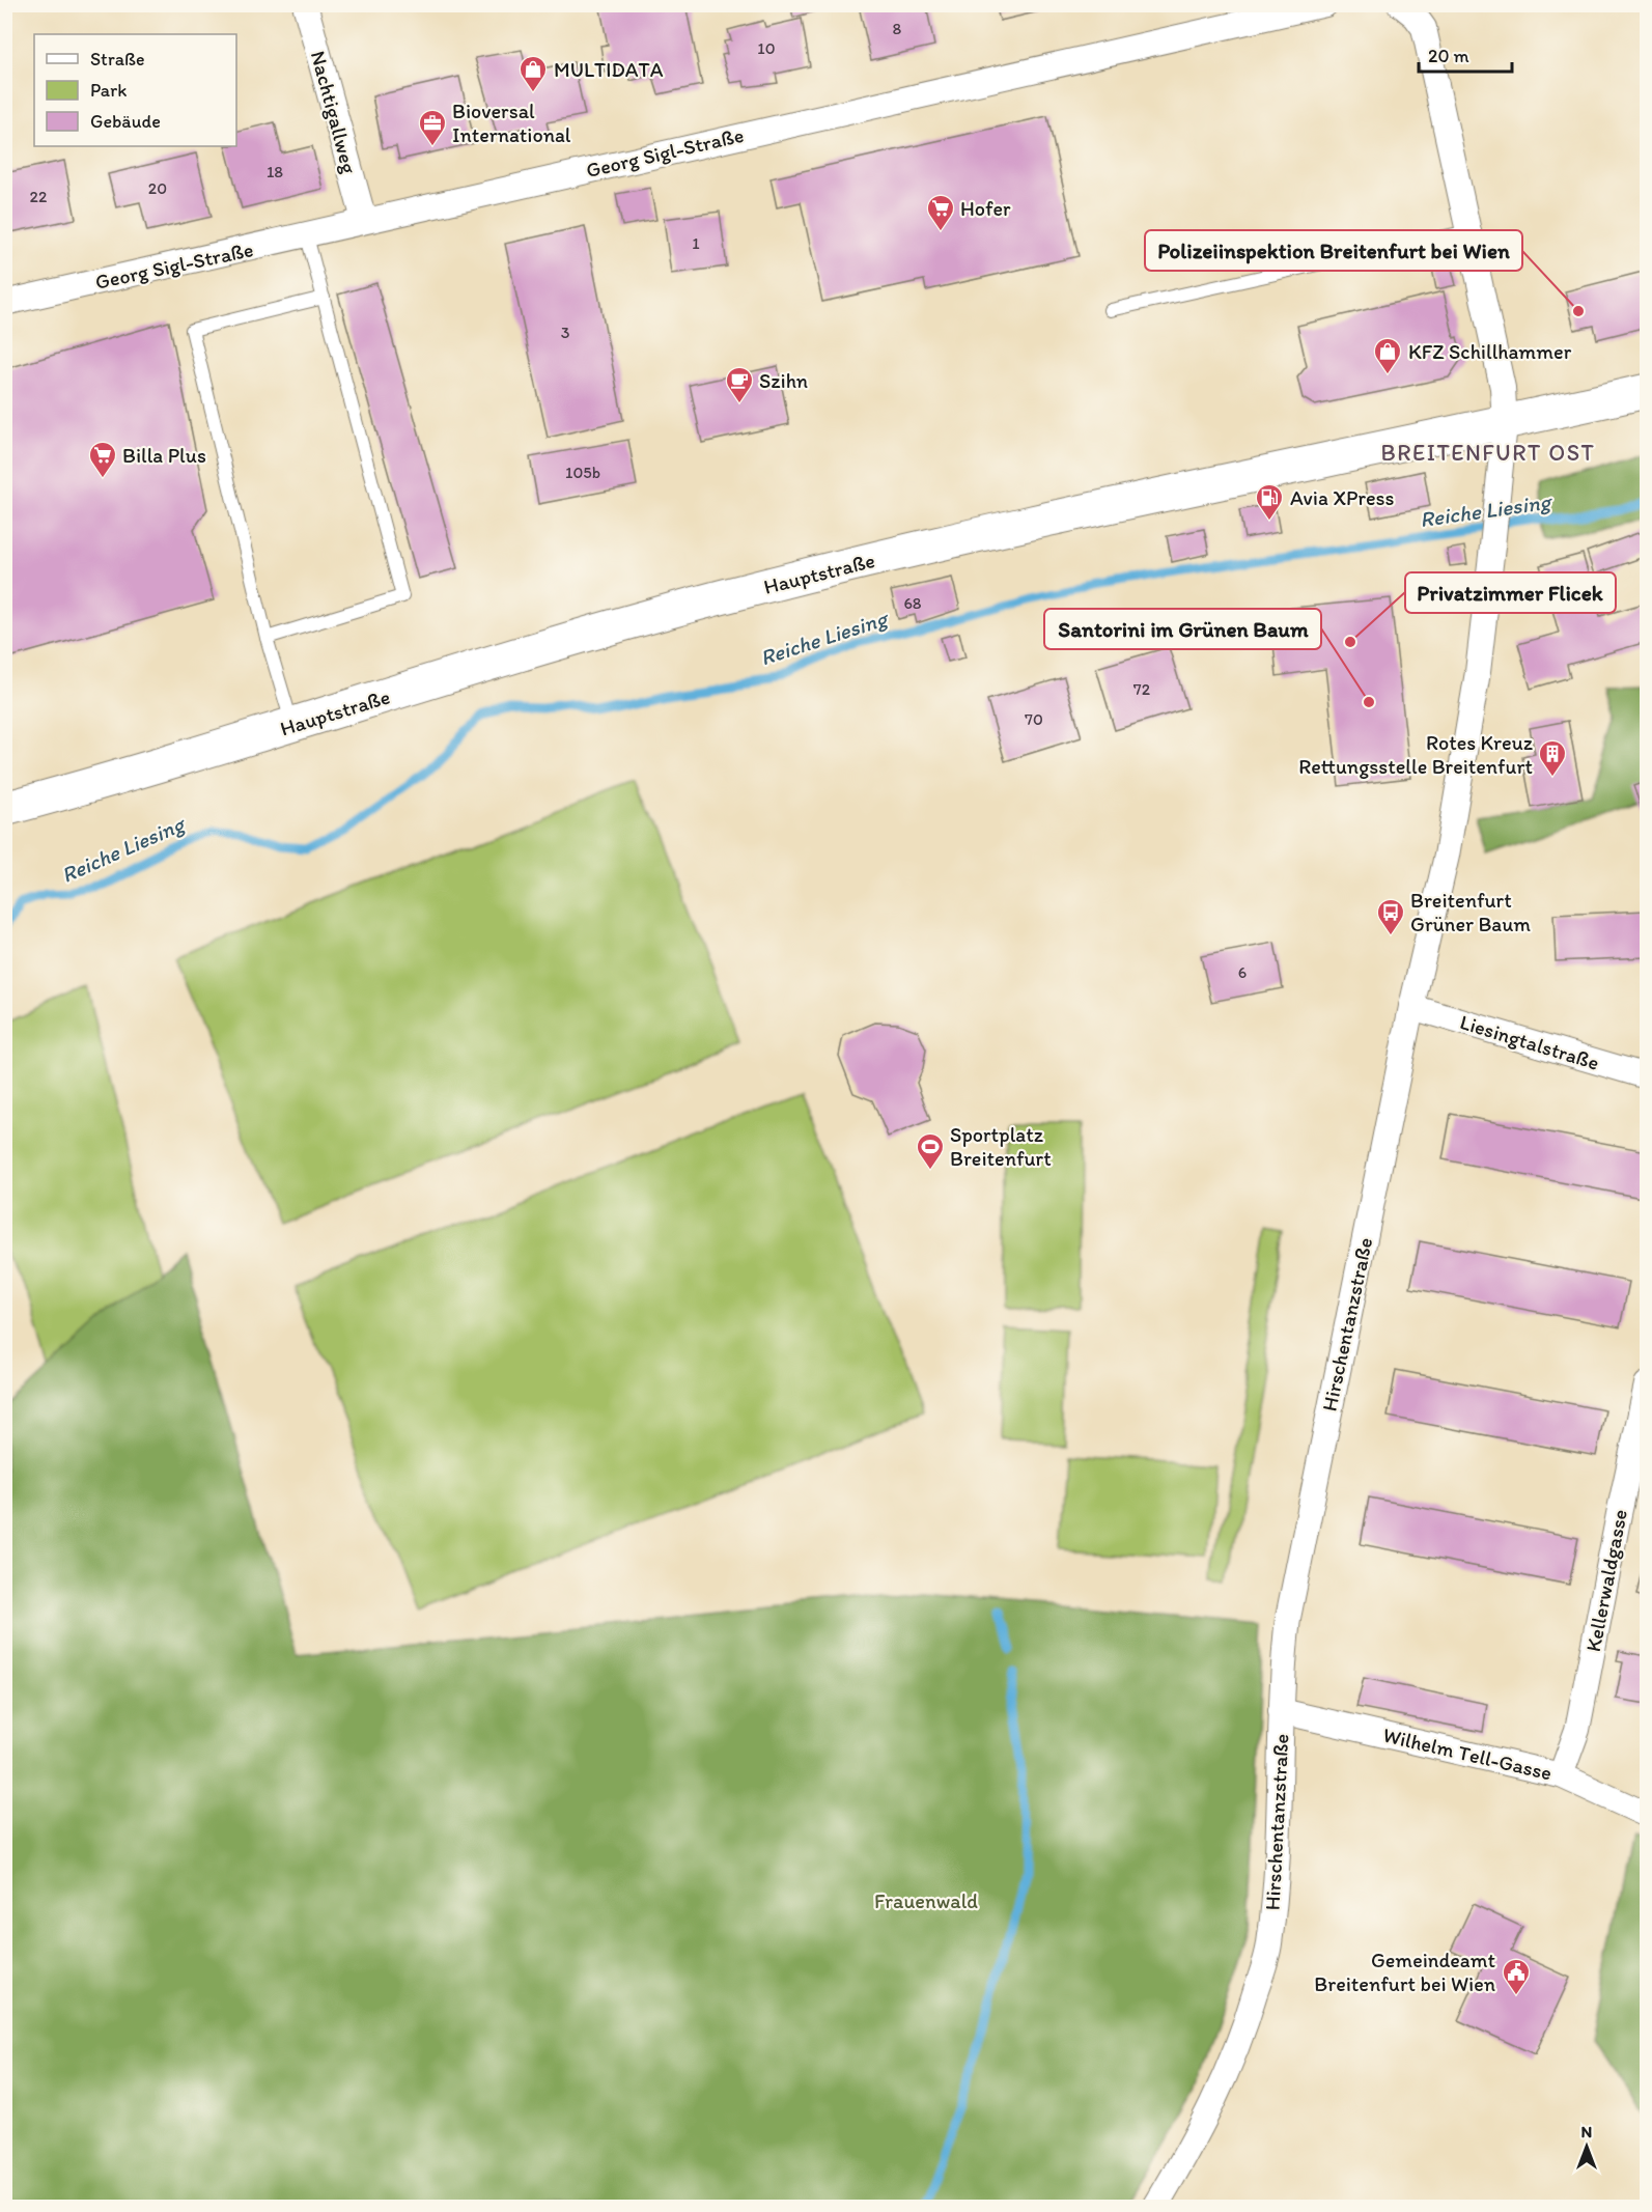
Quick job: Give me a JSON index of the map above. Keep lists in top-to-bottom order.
{
  "streets": {
    "main road": ["Hauptstraße"],
    "street": [
      "Nachtigallweg",
      "Georg Sigl-Straße",
      "Liesingtalstraße",
      "Hirschentanzstraße",
      "Kellerwaldgasse",
      "Wilhelm Tell-Gasse"
    ]
  },
  "crossings": [
    ["Nachtigallweg", "Georg Sigl-Straße"],
    ["Hauptstraße", "Hirschentanzstraße"],
    ["Liesingtalstraße", "Hirschentanzstraße"],
    ["Hirschentanzstraße", "Wilhelm Tell-Gasse"],
    ["Kellerwaldgasse", "Wilhelm Tell-Gasse"]
  ],
  "districts": ["BREITENFURT OST"],
  "water": ["Reiche Liesing"],
  "parks": ["Frauenwald"],
  "places": {
    "shop": ["MULTIDATA", "KFZ Schillhammer"],
    "office": ["Bioversal International"],
    "supermarket": ["Hofer", "Billa Plus"],
    "other": ["Polizeiinspektion Breitenfurt bei Wien", "Privatzimmer Flicek", "Santorini im Grünen Baum"],
    "cafe": ["Szihn"],
    "fuel station": ["Avia XPress"],
    "building": ["Rotes Kreuz Rettungsstelle Breitenfurt"],
    "bus stop": ["Breitenfurt Grüner Baum"],
    "sports": ["Sportplatz Breitenfurt"],
    "public building": ["Gemeindeamt Breitenfurt bei Wien"]
  },
  "house_numbers": [
    "8",
    "10",
    "18",
    "20",
    "22",
    "1",
    "3",
    "105b",
    "68",
    "72",
    "70",
    "6"
  ],
  "legend": ["Straße", "Park", "Gebäude"],
  "scale_bar": "20 m",
  "north": "top"
}
